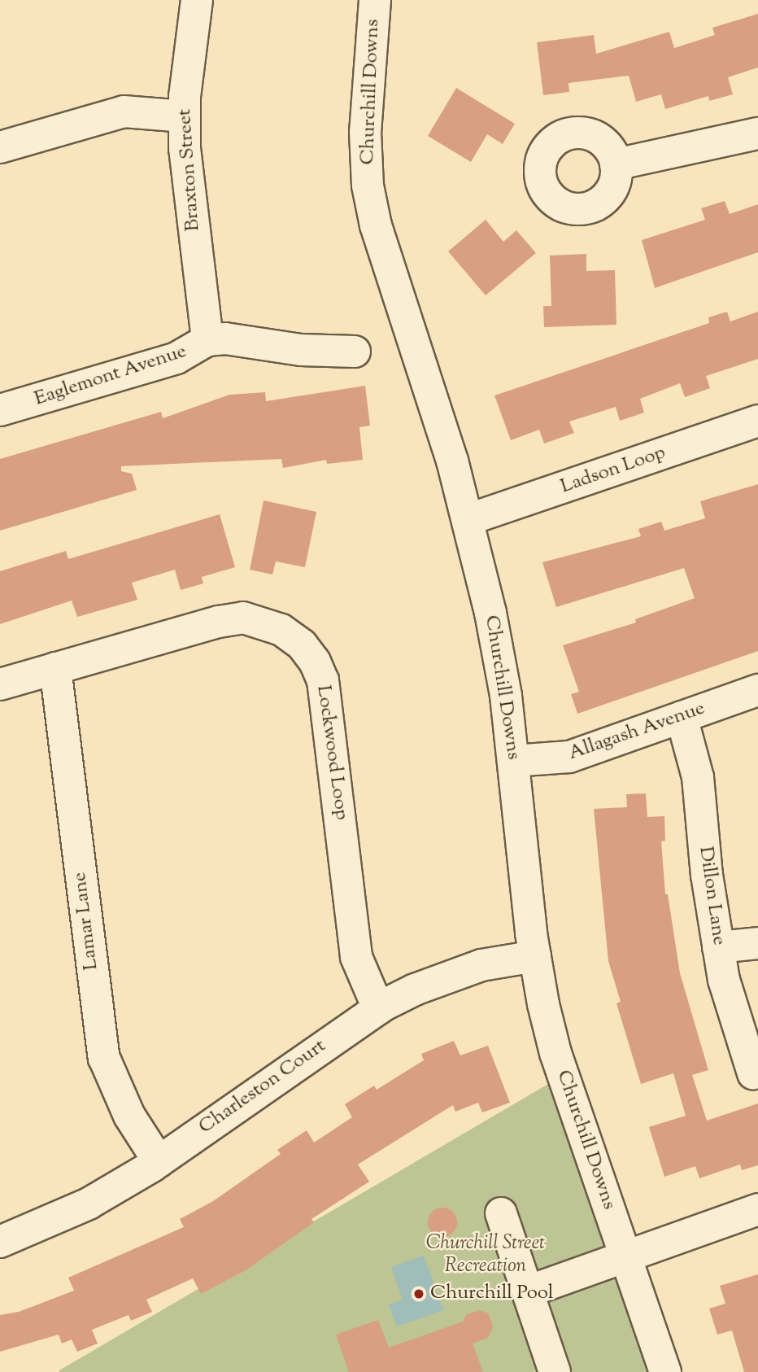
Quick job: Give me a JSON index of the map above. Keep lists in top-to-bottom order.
{
  "streets": {
    "street": [
      "Churchill Downs",
      "Braxton Street",
      "Eaglemont Avenue",
      "Ladson Loop",
      "Allagash Avenue",
      "Lockwood Loop",
      "Dillon Lane",
      "Lamar Lane",
      "Charleston Court"
    ]
  },
  "crossings": [
    ["Churchill Downs", "Ladson Loop"],
    ["Churchill Downs", "Allagash Avenue"],
    ["Churchill Downs", "Charleston Court"],
    ["Braxton Street", "Eaglemont Avenue"],
    ["Allagash Avenue", "Dillon Lane"],
    ["Lockwood Loop", "Lamar Lane"],
    ["Lockwood Loop", "Charleston Court"],
    ["Lamar Lane", "Charleston Court"]
  ],
  "parks": ["Churchill Street Recreation"],
  "places": ["Churchill Pool"]
}
